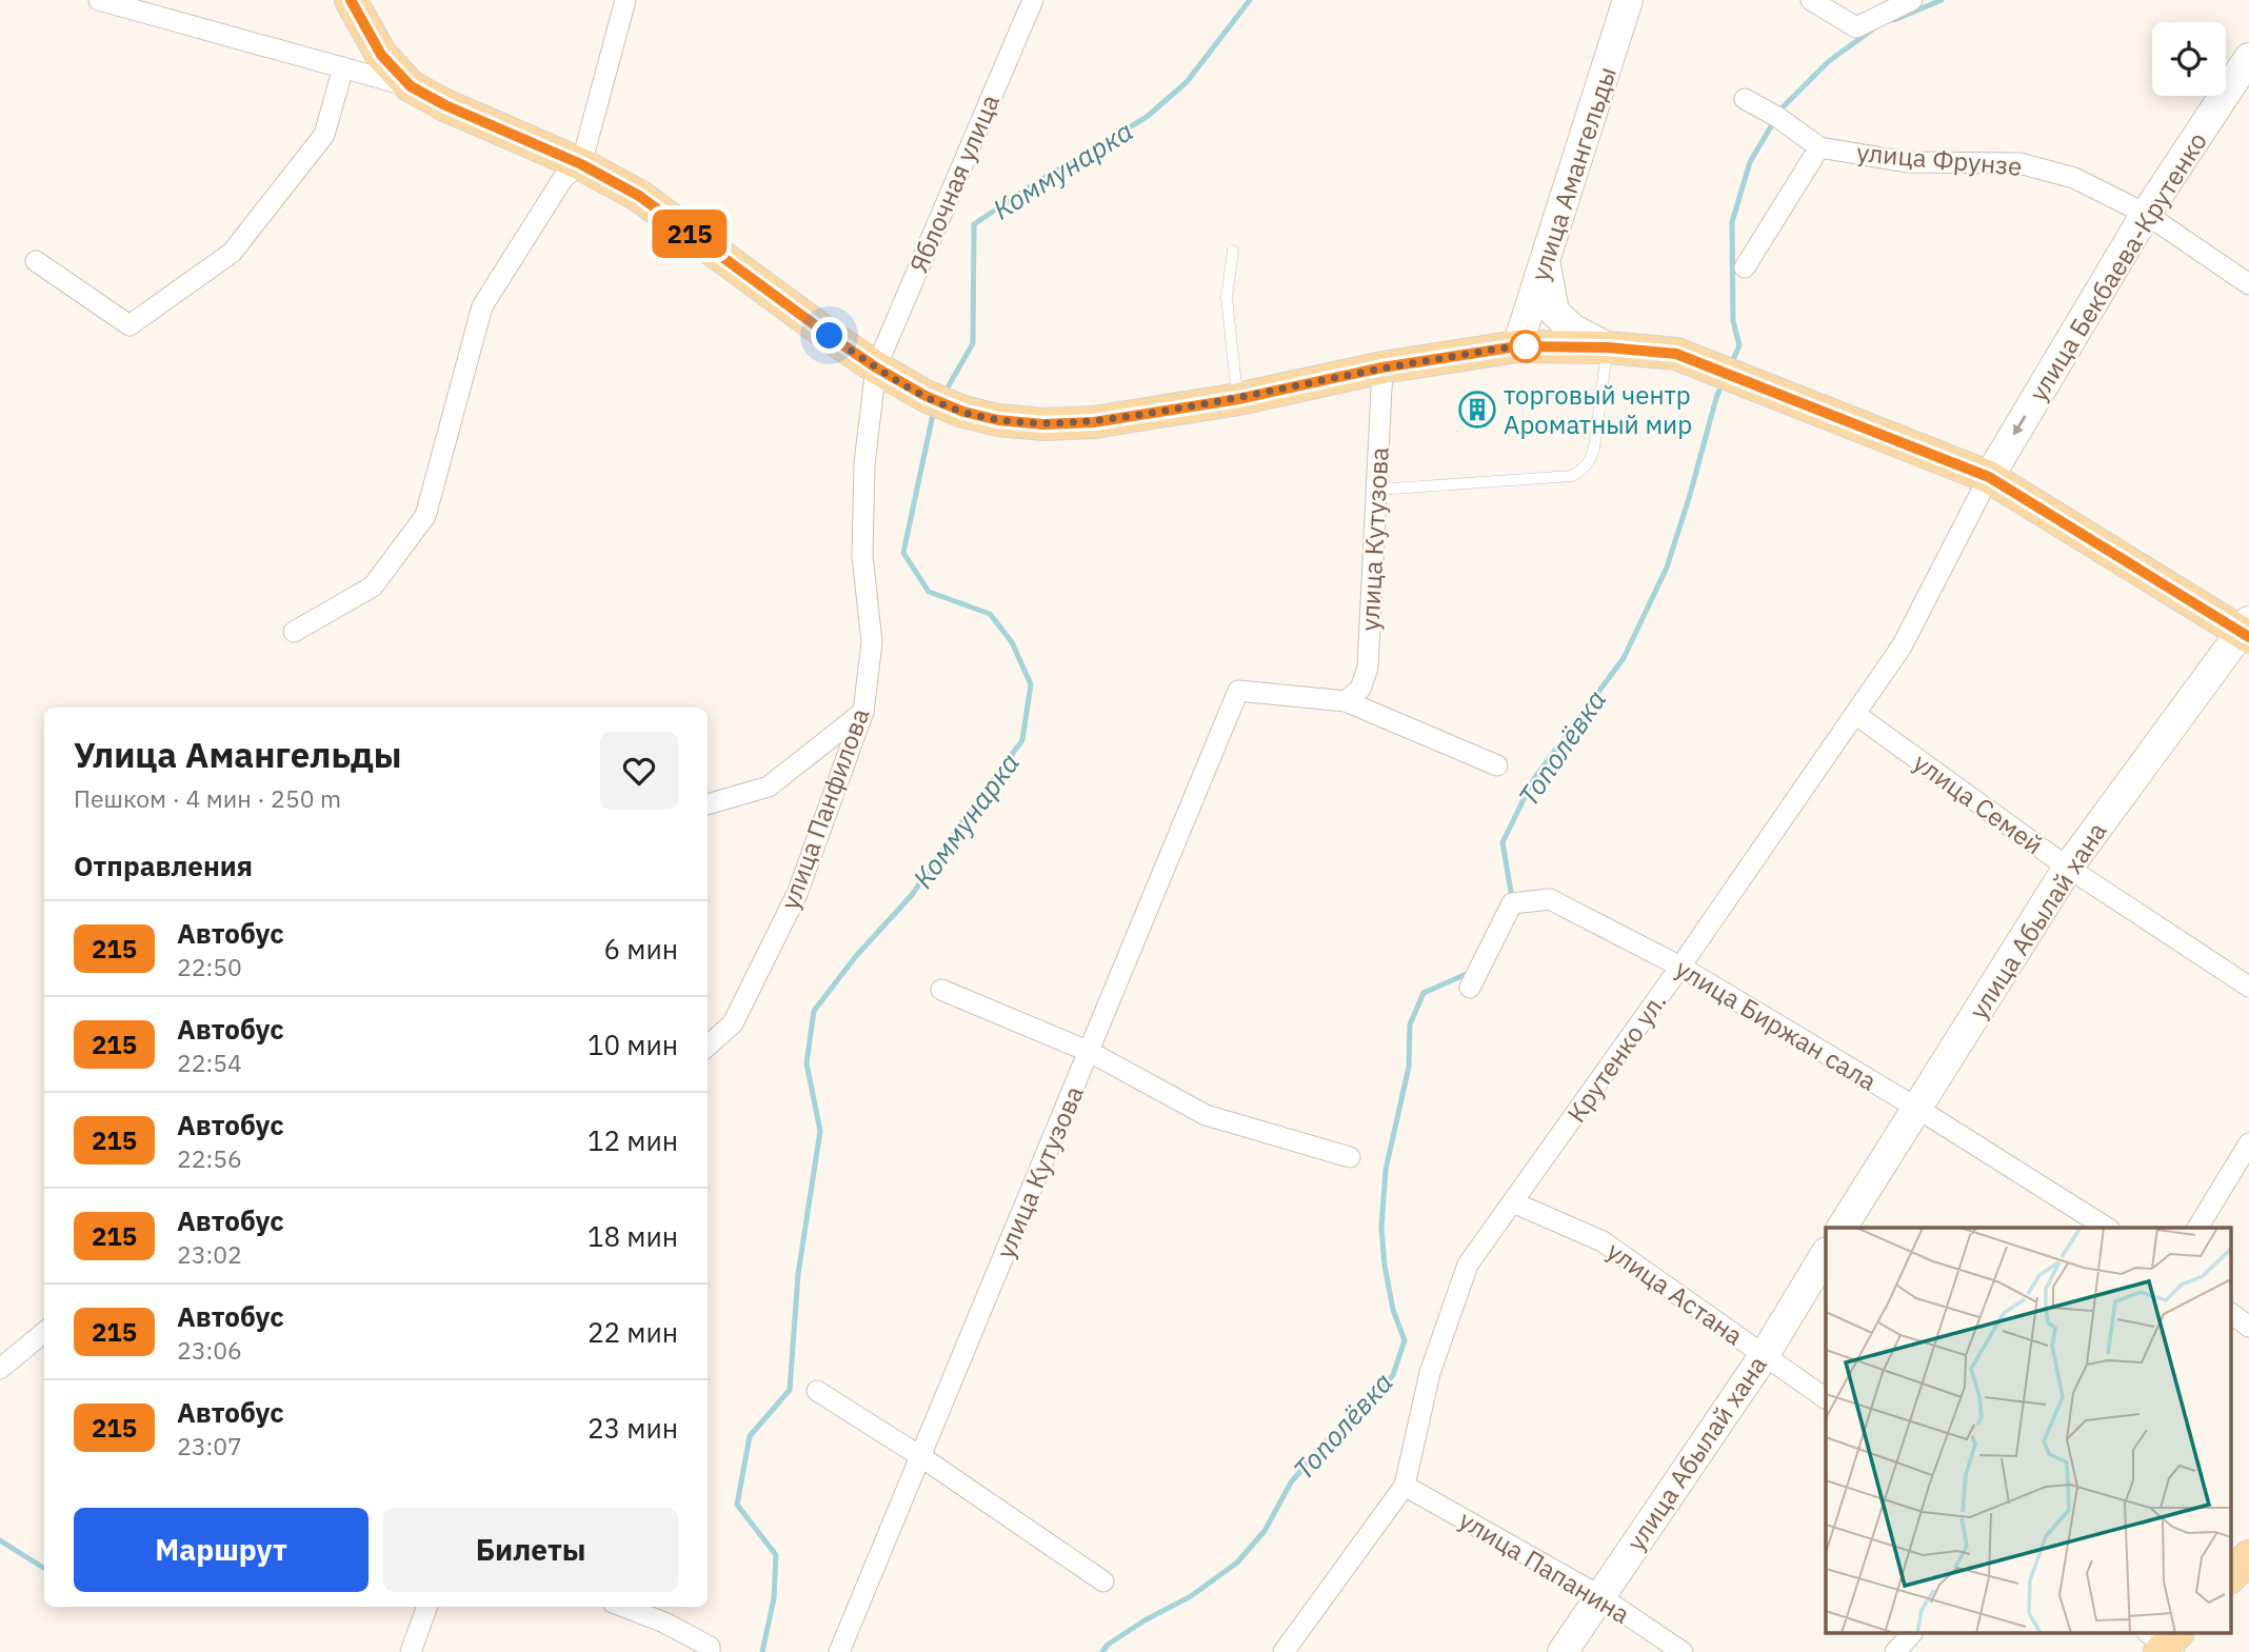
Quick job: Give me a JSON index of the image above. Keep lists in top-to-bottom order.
{
  "streets": {
    "street": [
      "улица Фрунзе",
      "улица Амангельды",
      "Яблочная улица",
      "улица Бекбаева-Крутенко",
      "улица Кутузова",
      "улица Семей",
      "улица Панфилова",
      "улица Абылай хана",
      "улица Биржан сала",
      "Крутенко ул.",
      "улица Астана",
      "улица Папанина"
    ]
  },
  "crossings": [
    ["улица Фрунзе", "улица Бекбаева-Крутенко"],
    ["Яблочная улица", "улица Панфилова"],
    ["улица Бекбаева-Крутенко", "Крутенко ул."],
    ["улица Семей", "улица Абылай хана"],
    ["улица Семей", "Крутенко ул."],
    ["улица Абылай хана", "улица Биржан сала"],
    ["улица Абылай хана", "улица Астана"],
    ["улица Абылай хана", "улица Папанина"],
    ["улица Биржан сала", "Крутенко ул."],
    ["Крутенко ул.", "улица Астана"],
    ["Крутенко ул.", "улица Папанина"]
  ],
  "one_way": ["улица Бекбаева-Крутенко"],
  "water": ["Коммунарка", "Тополёвка"],
  "places": {
    "building": ["торговый чентр Ароматный мир"]
  },
  "lines": ["bus line 215"],
  "page": {
    "on_map": "215",
    "heading": [
      ["Улица Амангельды", "Пешком · 4 мин · 250 m"],
      "Отправления"
    ],
    "list": [
      {
        "mark": "215",
        "name": "Автобус",
        "note": "22:50",
        "value": "6 мин"
      },
      {
        "mark": "215",
        "name": "Автобус",
        "note": "22:54",
        "value": "10 мин"
      },
      {
        "mark": "215",
        "name": "Автобус",
        "note": "22:56",
        "value": "12 мин"
      },
      {
        "mark": "215",
        "name": "Автобус",
        "note": "23:02",
        "value": "18 мин"
      },
      {
        "mark": "215",
        "name": "Автобус",
        "note": "23:06",
        "value": "22 мин"
      },
      {
        "mark": "215",
        "name": "Автобус",
        "note": "23:07",
        "value": "23 мин"
      }
    ],
    "buttons": ["Маршрут", "Билеты"]
  }
}
